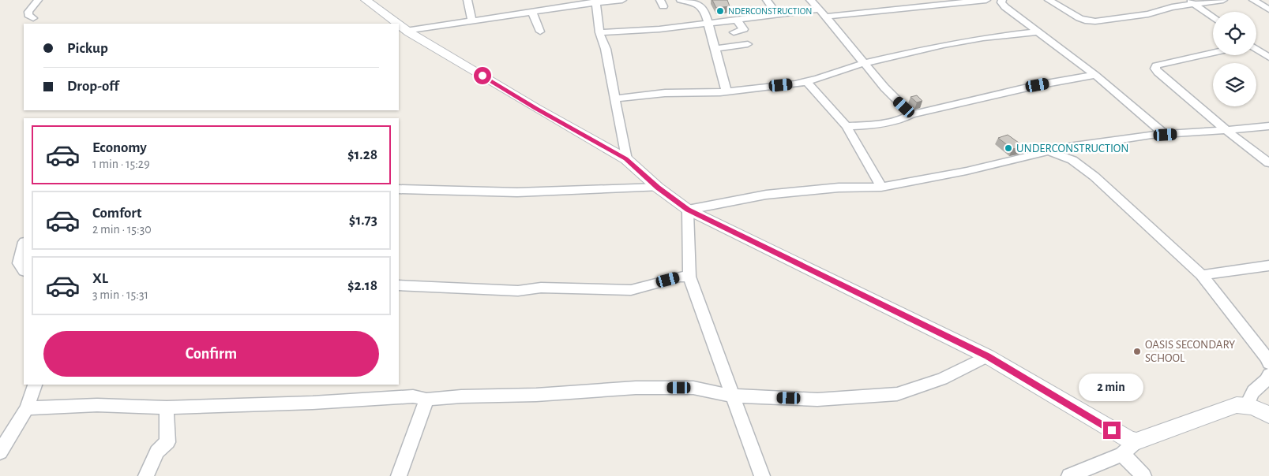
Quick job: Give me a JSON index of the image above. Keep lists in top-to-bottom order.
{
  "places": ["NDERCONSTRUCTION", "UNDERCONSTRUCTION", "OASIS SECONDARY SCHOOL"],
  "page": {
    "banner": ["Pickup", "Drop-off"],
    "list": [
      {
        "name": "Economy",
        "note": "1 min · 15:29",
        "value": "$1.28"
      },
      {
        "name": "Comfort",
        "note": "2 min · 15:30",
        "value": "$1.73"
      },
      {
        "name": "XL",
        "note": "3 min · 15:31",
        "value": "$2.18"
      }
    ],
    "buttons": "Confirm",
    "bubble": "2 min"
  }
}
